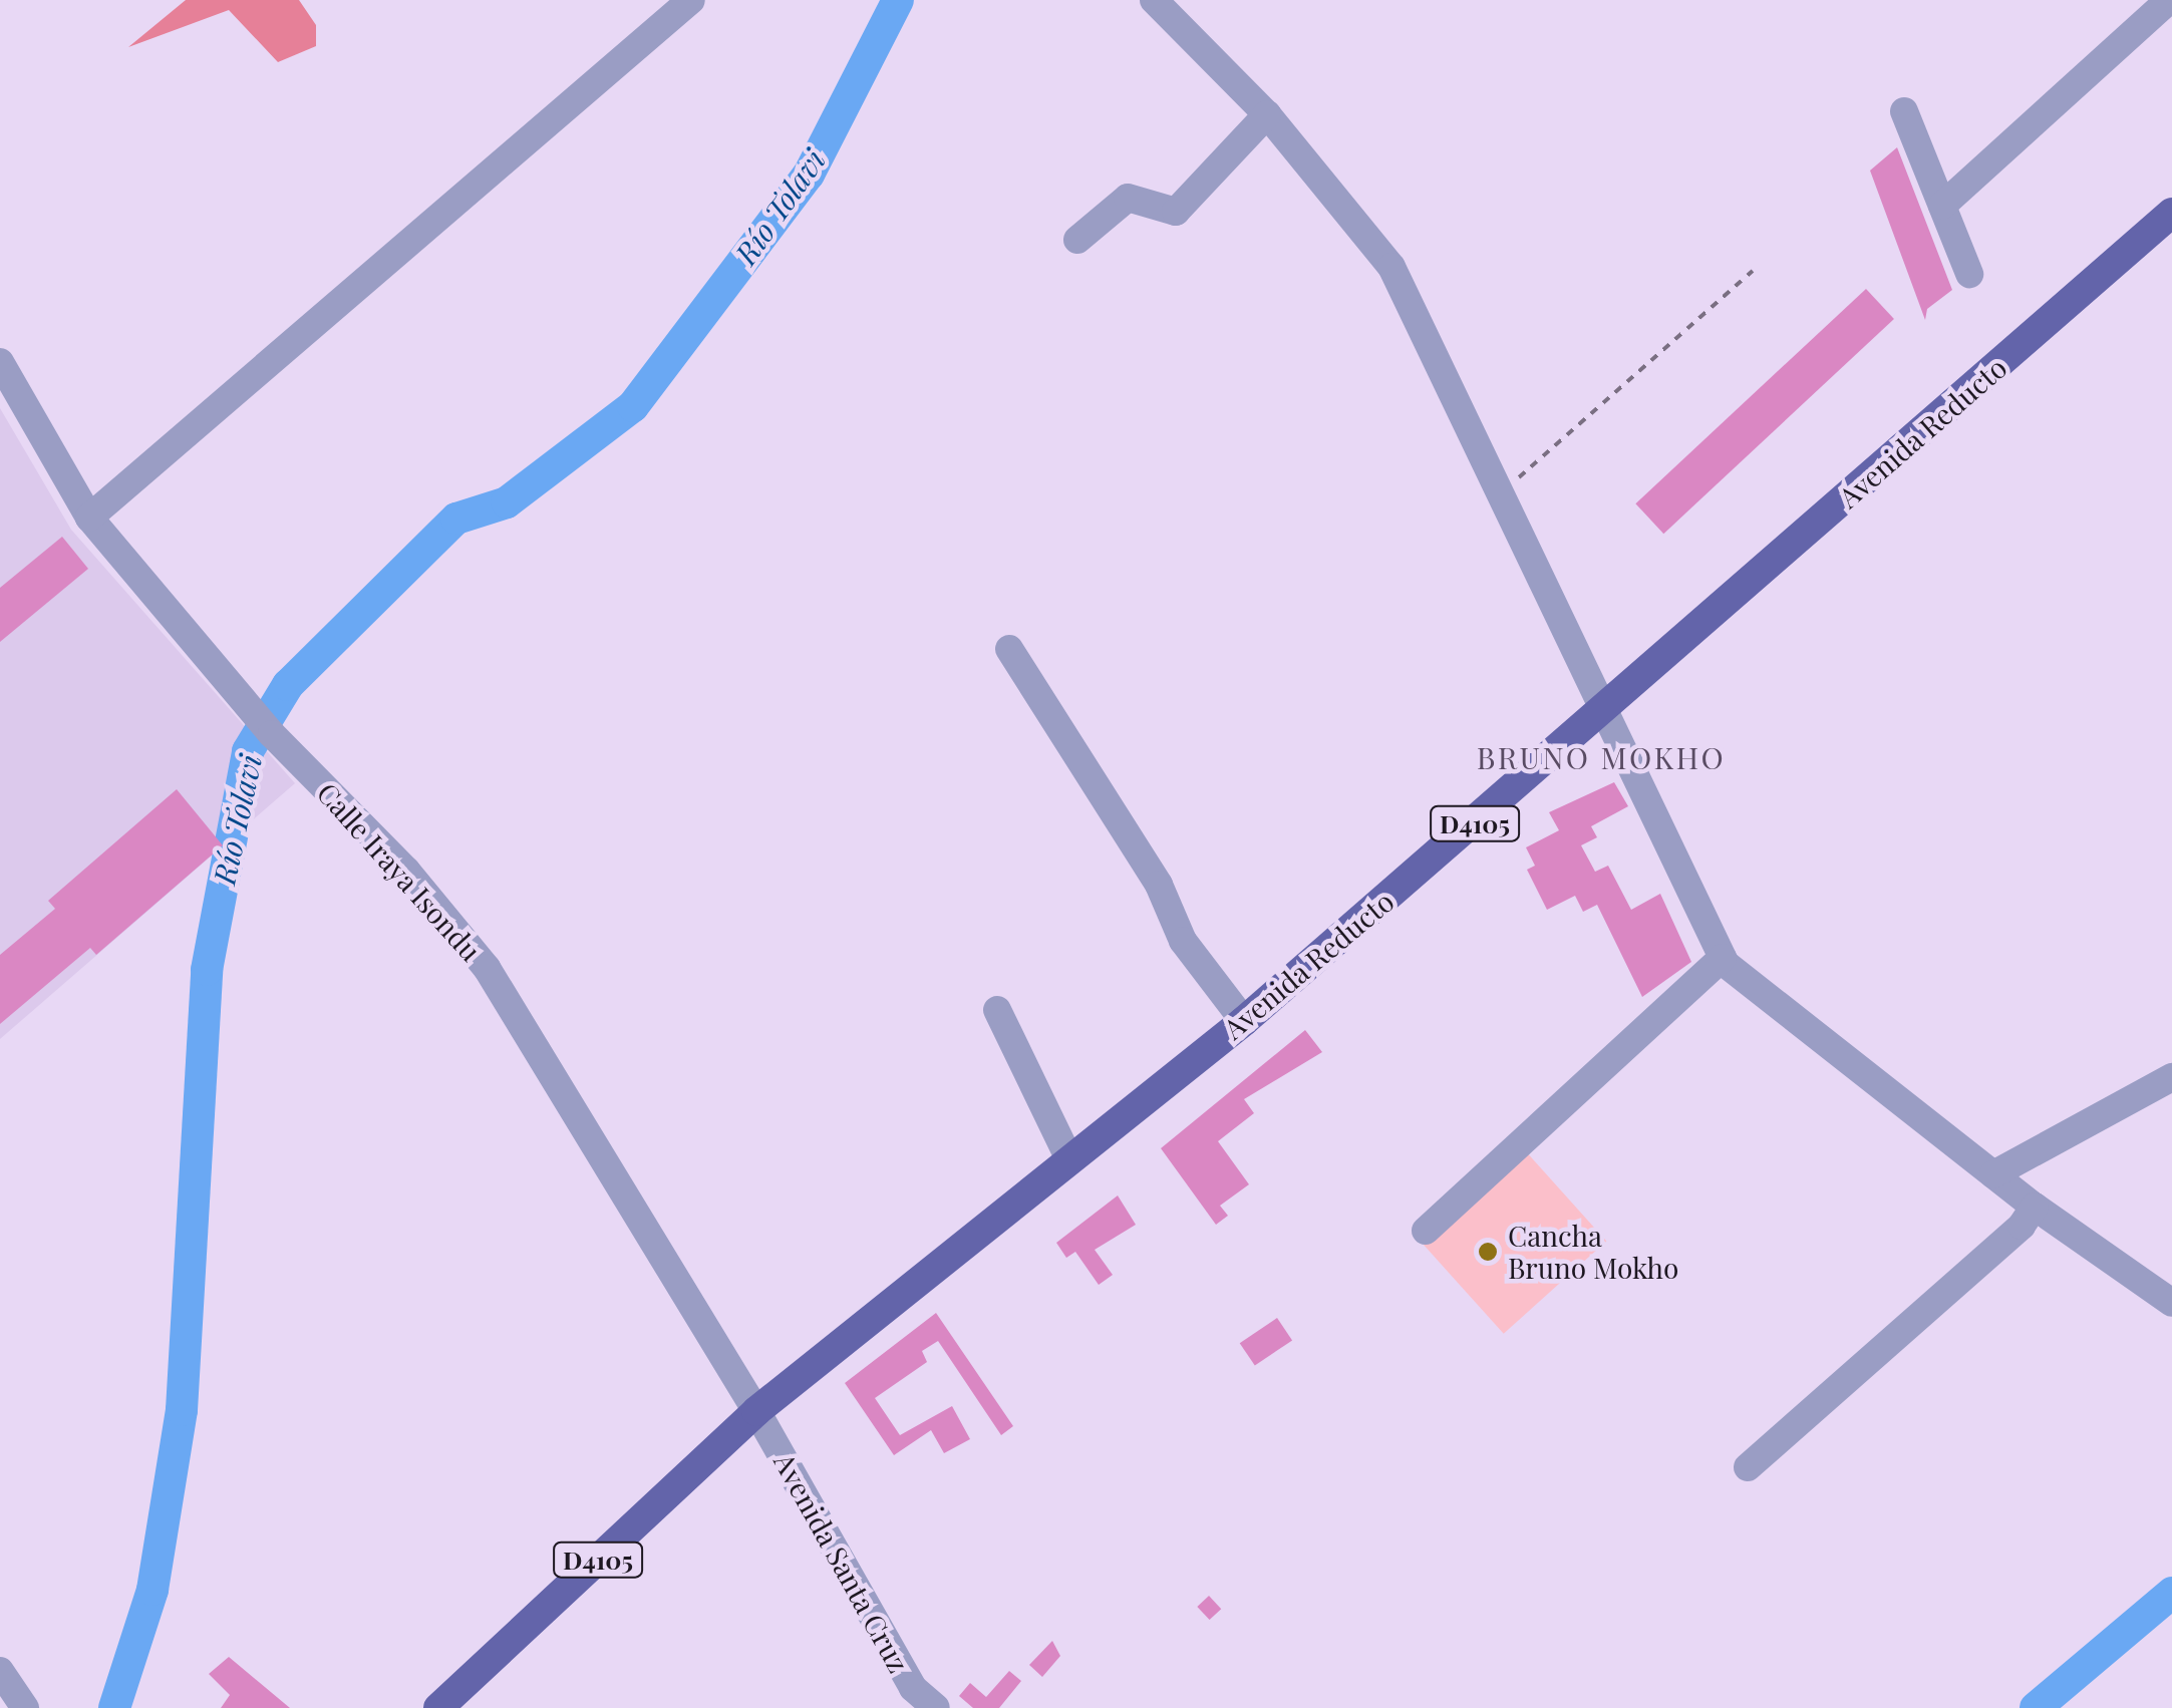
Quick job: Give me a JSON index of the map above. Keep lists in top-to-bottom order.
{
  "streets": {
    "main road": ["Avenida Reducto", "D4105"],
    "street": ["Calle Iraya Isondu", "Avenida Santa Cruz"]
  },
  "crossings": [
    ["Avenida Reducto", "Calle Iraya Isondu"],
    ["Avenida Reducto", "Avenida Santa Cruz"],
    ["Calle Iraya Isondu", "Avenida Santa Cruz"]
  ],
  "districts": ["BRUNO MOKHO"],
  "water": ["Río Tolavi"],
  "places": ["Cancha Bruno Mokho"]
}
